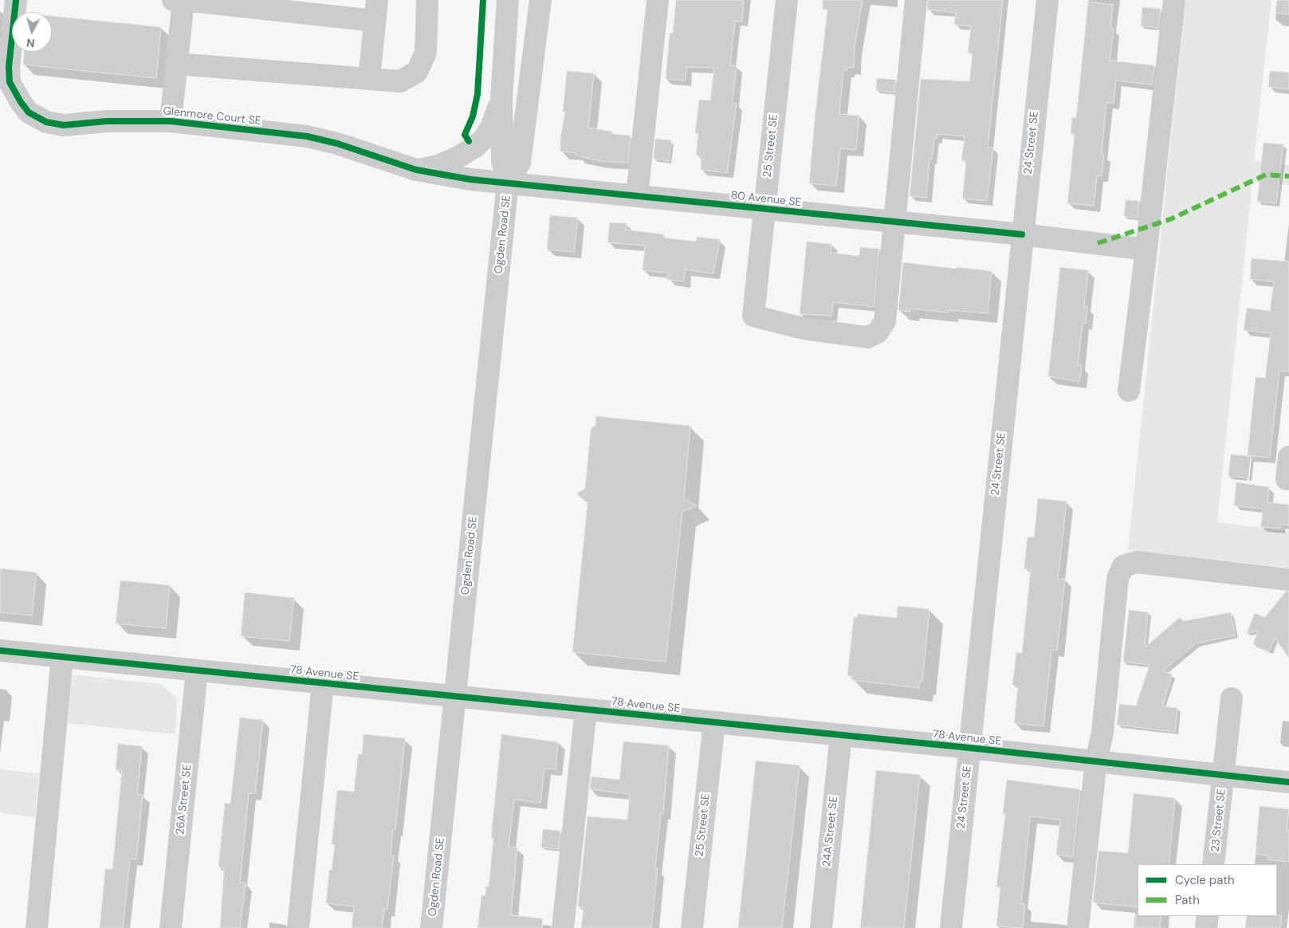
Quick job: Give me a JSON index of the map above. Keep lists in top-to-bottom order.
{
  "streets": {
    "street": [
      "Glenmore Court SE",
      "24 Street SE",
      "25 Street SE",
      "80 Avenue SE",
      "Ogden Road SE",
      "78 Avenue SE",
      "26A Street SE",
      "23 Street SE",
      "24A Street SE"
    ]
  },
  "crossings": [
    ["Glenmore Court SE", "80 Avenue SE"],
    ["Glenmore Court SE", "Ogden Road SE"],
    ["24 Street SE", "80 Avenue SE"],
    ["24 Street SE", "78 Avenue SE"],
    ["25 Street SE", "80 Avenue SE"],
    ["25 Street SE", "78 Avenue SE"],
    ["80 Avenue SE", "Ogden Road SE"],
    ["Ogden Road SE", "78 Avenue SE"],
    ["78 Avenue SE", "26A Street SE"],
    ["78 Avenue SE", "23 Street SE"],
    ["78 Avenue SE", "24A Street SE"]
  ],
  "legend": ["Cycle path", "Path"],
  "north": "bottom"
}
